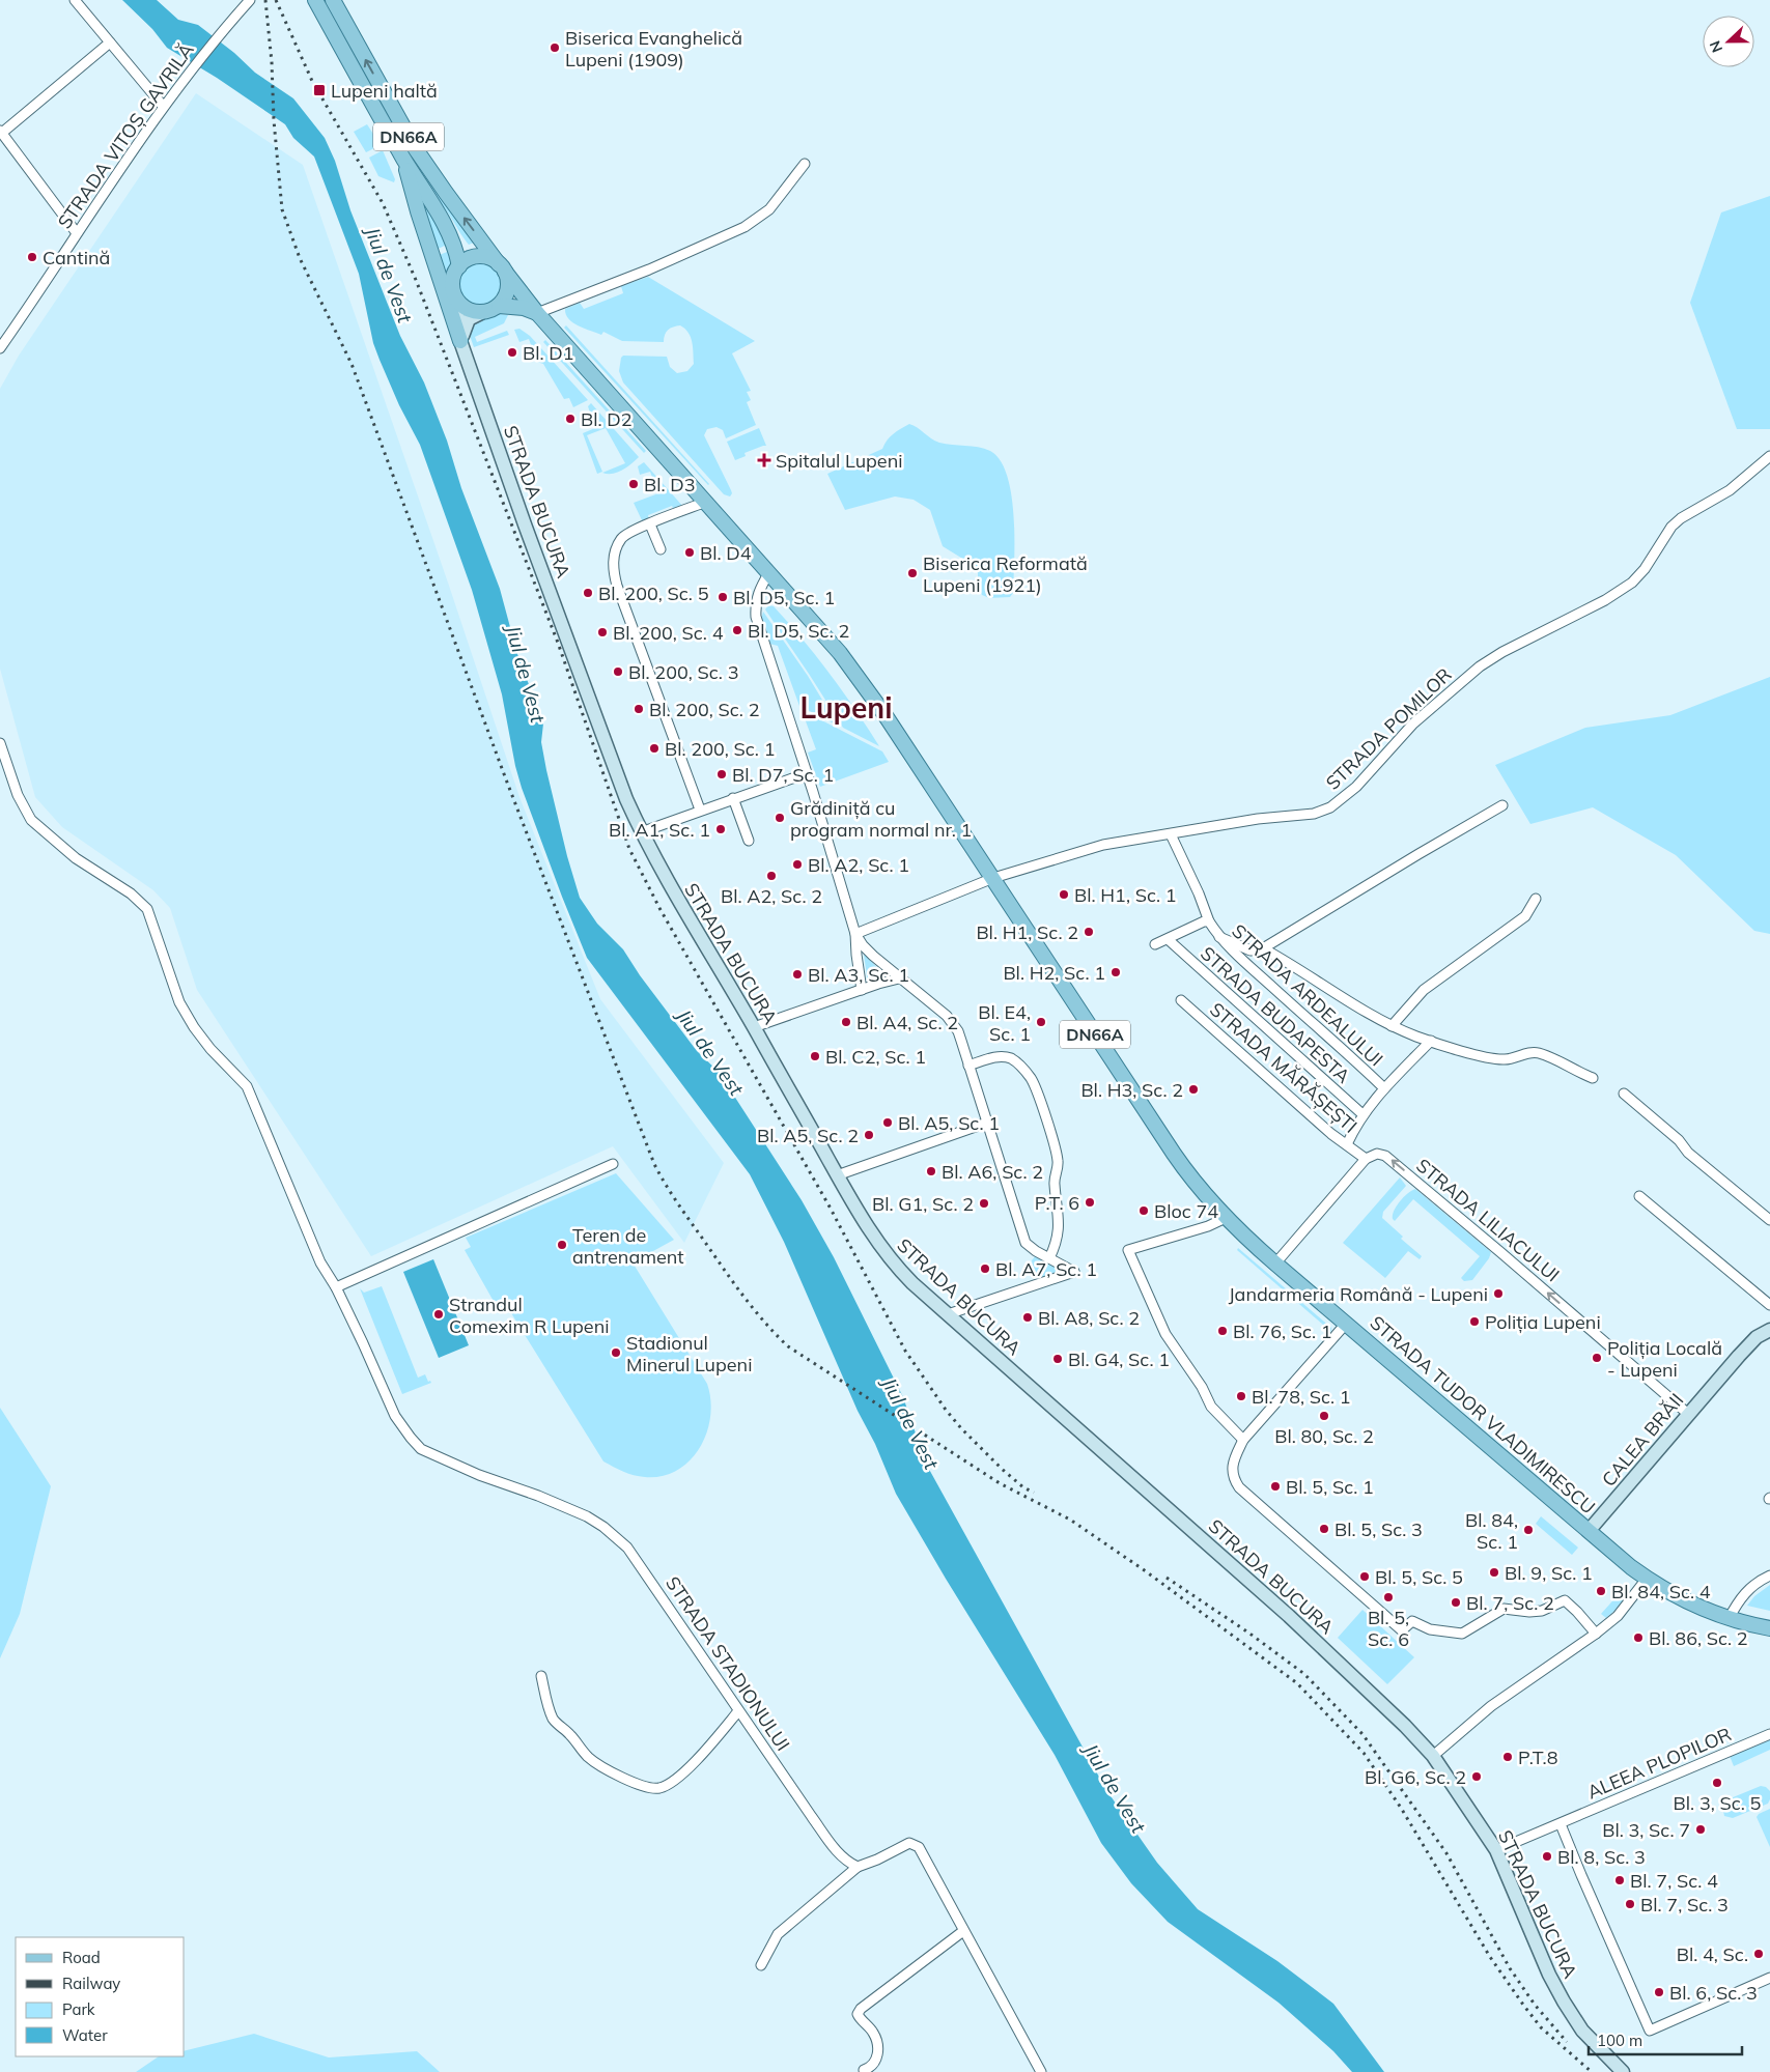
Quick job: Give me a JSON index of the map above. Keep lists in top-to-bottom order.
{
  "streets": {
    "main road": [
      "DN66A",
      "STRADA BUCURA",
      "STRADA TUDOR VLADIMIRESCU",
      "CALEA BRĂII"
    ],
    "street": [
      "STRADA VITOȘ GAVRILĂ",
      "STRADA POMILOR",
      "STRADA ARDEALULUI",
      "STRADA BUDAPESTA",
      "STRADA MĂRĂȘEȘTI",
      "STRADA LILIACULUI",
      "STRADA STADIONULUI",
      "ALEEA PLOPILOR"
    ]
  },
  "crossings": [
    ["DN66A", "STRADA BUCURA"],
    ["DN66A", "STRADA TUDOR VLADIMIRESCU"],
    ["STRADA BUCURA", "STRADA TUDOR VLADIMIRESCU"],
    ["STRADA BUCURA", "ALEEA PLOPILOR"],
    ["STRADA POMILOR", "STRADA TUDOR VLADIMIRESCU"],
    ["STRADA ARDEALULUI", "STRADA BUDAPESTA"],
    ["STRADA ARDEALULUI", "STRADA MĂRĂȘEȘTI"],
    ["STRADA MĂRĂȘEȘTI", "STRADA LILIACULUI"],
    ["STRADA LILIACULUI", "CALEA BRĂII"],
    ["STRADA TUDOR VLADIMIRESCU", "CALEA BRĂII"]
  ],
  "one_way": ["STRADA LILIACULUI"],
  "districts": ["Lupeni"],
  "water": ["Jiul de Vest"],
  "places": {
    "other": [
      "Biserica Evanghelică Lupeni (1909)",
      "Cantină",
      "Bl. D1",
      "Bl. D2",
      "Bl. D3",
      "Bl. D4",
      "Biserica Reformată Lupeni (1921)",
      "Bl. 200, Sc. 5",
      "Bl. D5, Sc. 1",
      "Bl. D5, Sc. 2",
      "Bl. 200, Sc. 4",
      "Bl. 200, Sc. 3",
      "Bl. 200, Sc. 2",
      "Bl. 200, Sc. 1",
      "Bl. D7, Sc. 1",
      "Grădiniță cu program normal nr. 1",
      "Bl. A1, Sc. 1",
      "Bl. A2, Sc. 1",
      "Bl. A2, Sc. 2",
      "Bl. H1, Sc. 1",
      "Bl. H1, Sc. 2",
      "Bl. H2, Sc. 1",
      "Bl. A3, Sc. 1",
      "Bl. A4, Sc. 2",
      "Bl. E4, Sc. 1",
      "Bl. C2, Sc. 1",
      "Bl. H3, Sc. 2",
      "Bl. A5, Sc. 1",
      "Bl. A5, Sc. 2",
      "Bl. A6, Sc. 2",
      "P.T. 6",
      "Bl. G1, Sc. 2",
      "Bloc 74",
      "Teren de antrenament",
      "Bl. A7, Sc. 1",
      "Jandarmeria Română - Lupeni",
      "Strandul Comexim R Lupeni",
      "Bl. A8, Sc. 2",
      "Poliția Lupeni",
      "Bl. 76, Sc. 1",
      "Stadionul Minerul Lupeni",
      "Poliția Locală - Lupeni",
      "Bl. G4, Sc. 1",
      "Bl. 78, Sc. 1",
      "Bl. 80, Sc. 2",
      "Bl. 5, Sc. 1",
      "Bl. 5, Sc. 3",
      "Bl. 84, Sc. 1",
      "Bl. 9, Sc. 1",
      "Bl. 5, Sc. 5",
      "Bl. 84, Sc. 4",
      "Bl. 5, Sc. 6",
      "Bl. 7, Sc. 2",
      "Bl. 86, Sc. 2",
      "P.T.8",
      "Bl. G6, Sc. 2",
      "Bl. 3, Sc. 5",
      "Bl. 3, Sc. 7",
      "Bl. 8, Sc. 3",
      "Bl. 7, Sc. 4",
      "Bl. 7, Sc. 3",
      "Bl. 4, Sc.",
      "Bl. 6, Sc. 3"
    ],
    "transit": ["Lupeni haltă"],
    "health": ["Spitalul Lupeni"]
  },
  "legend": [
    "Road",
    "Railway",
    "Park",
    "Water"
  ],
  "scale_bar": "100 m",
  "north": "left"
}
